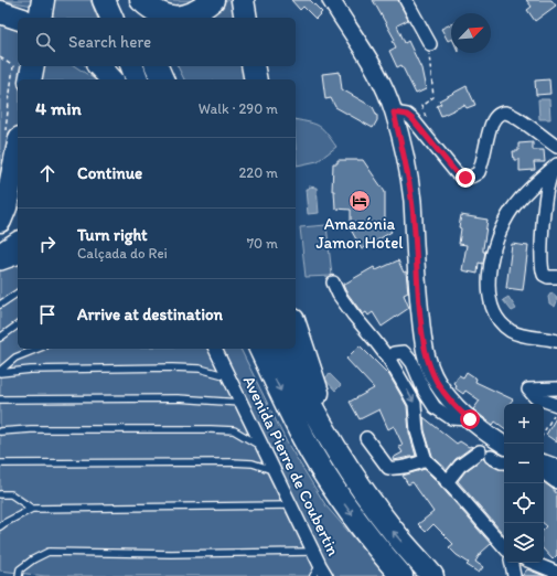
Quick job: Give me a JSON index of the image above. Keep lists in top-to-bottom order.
{
  "streets": {
    "street": ["Avenida Pierre de Coubertin"]
  },
  "places": {
    "hotel": ["Amazónia Jamor Hotel"]
  },
  "north": "top right",
  "page": {
    "search": "Search here",
    "heading": ["4 min", "Walk · 290 m"],
    "list": [
      ["Continue", "220 m"],
      ["Turn right", "Calçada do Rei", "70 m"],
      "Arrive at destination"
    ],
    "map_buttons": ["+", "−"]
  }
}
